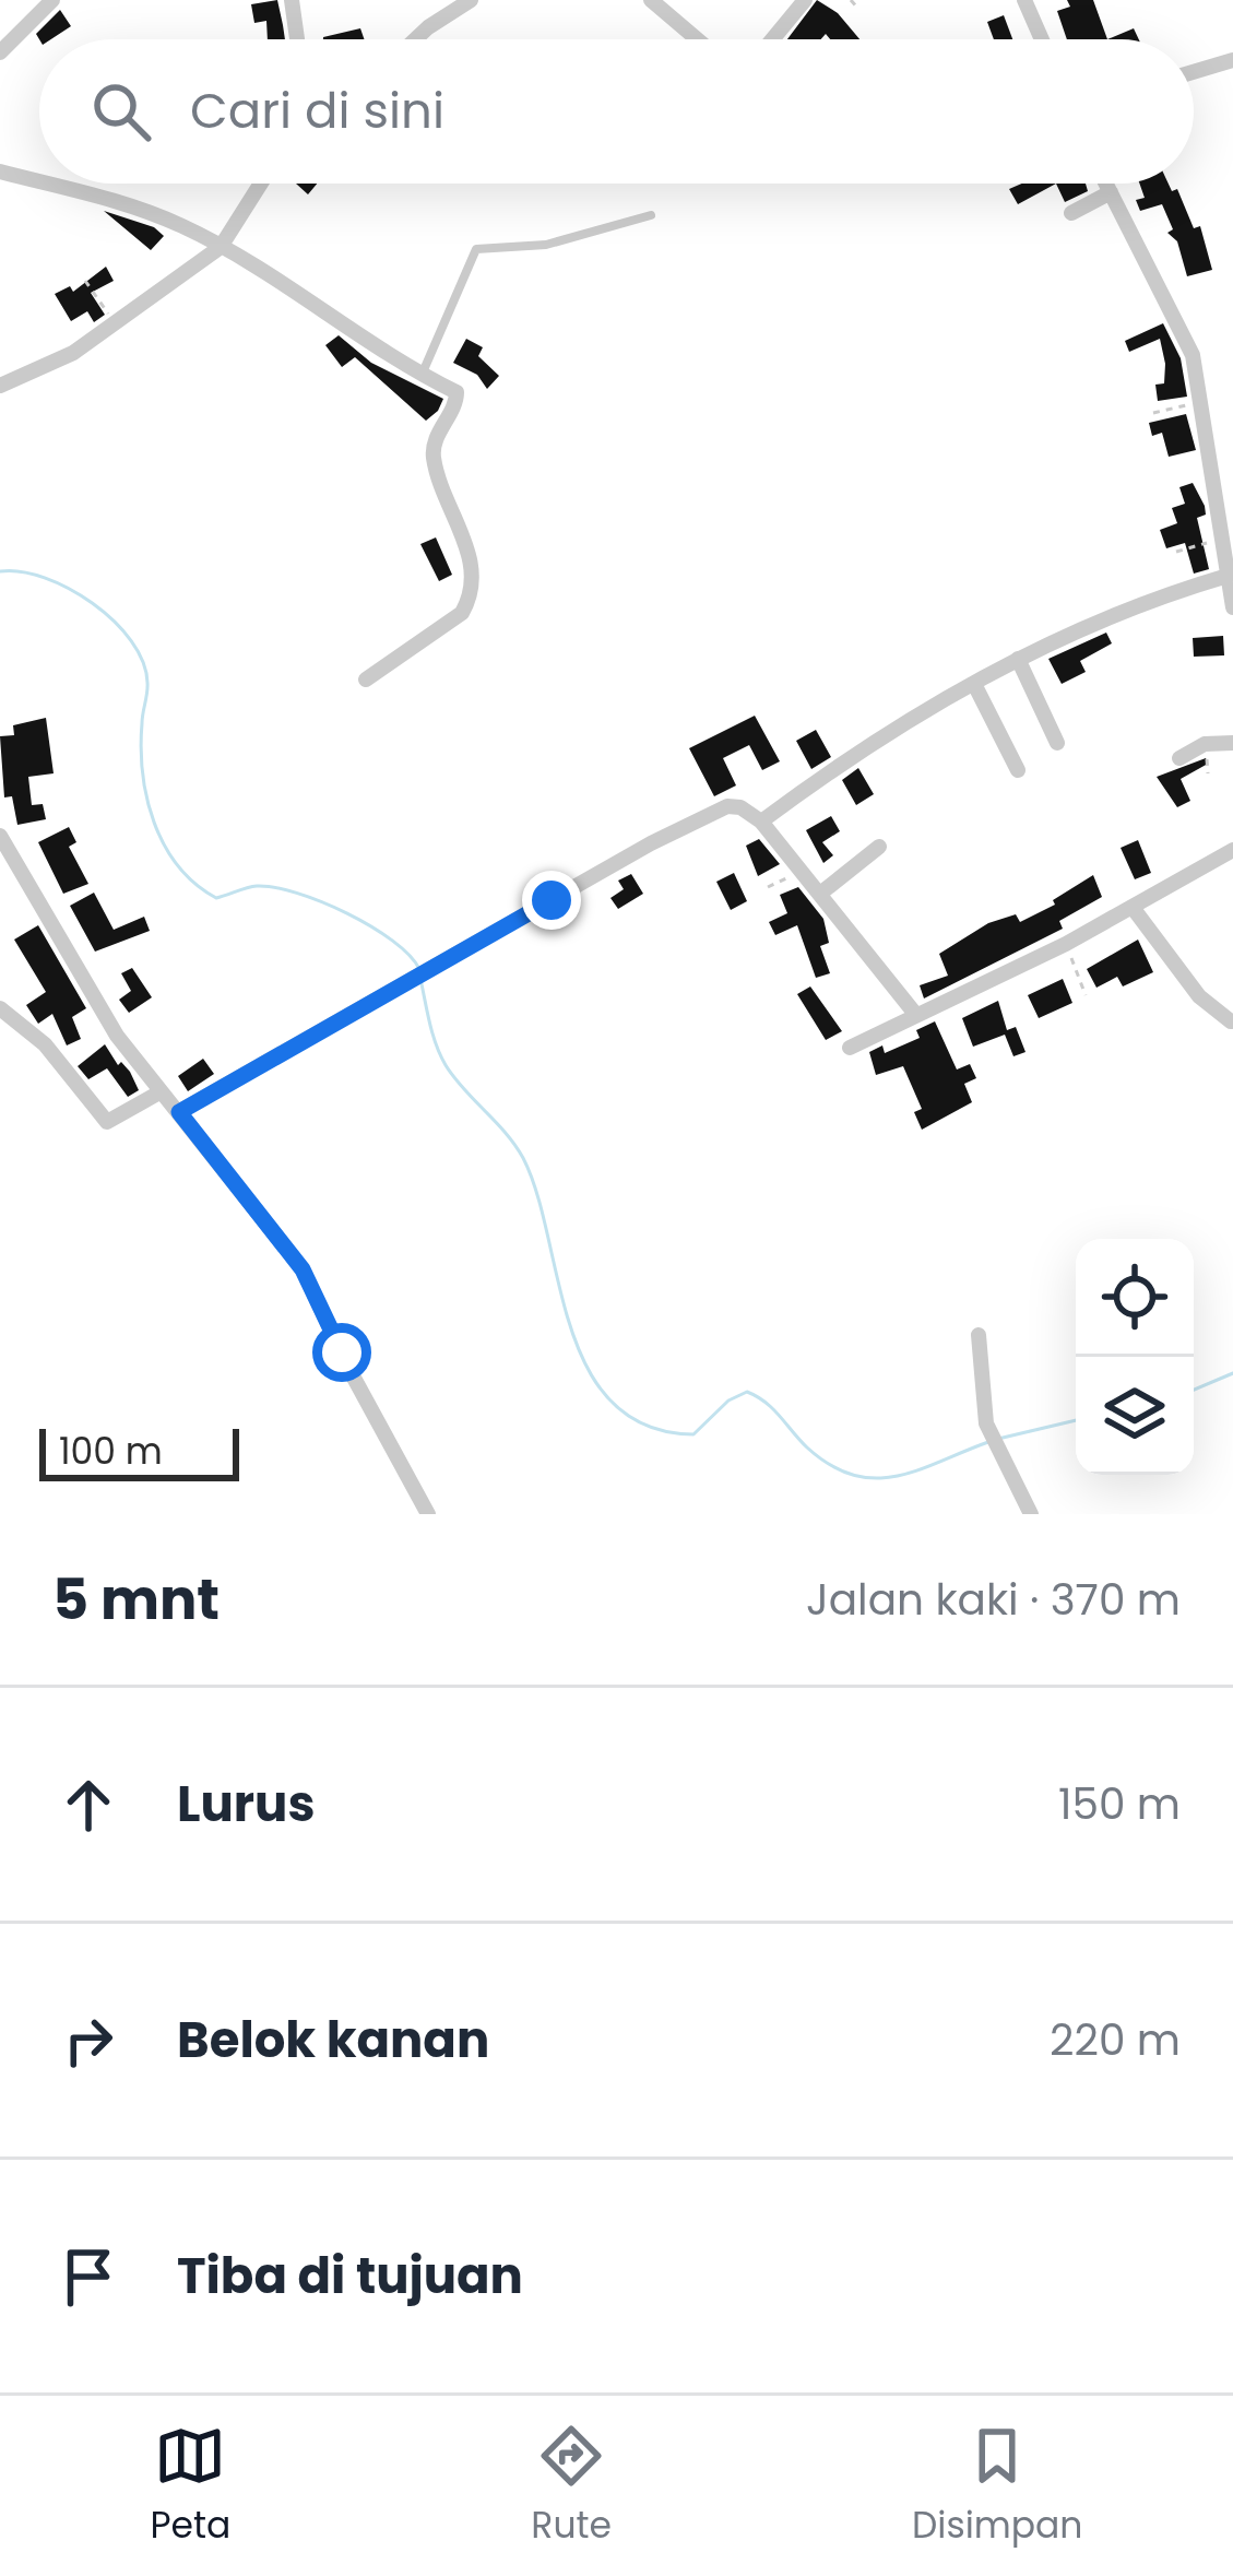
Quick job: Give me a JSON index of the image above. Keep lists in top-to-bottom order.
{
  "scale_bar": "100 m",
  "page": {
    "search": "Cari di sini",
    "scale": "100 m",
    "heading": ["5 mnt", "Jalan kaki · 370 m"],
    "list": [
      ["Lurus", "150 m"],
      ["Belok kanan", "220 m"],
      "Tiba di tujuan"
    ],
    "nav": ["Peta", "Rute", "Disimpan"]
  }
}
